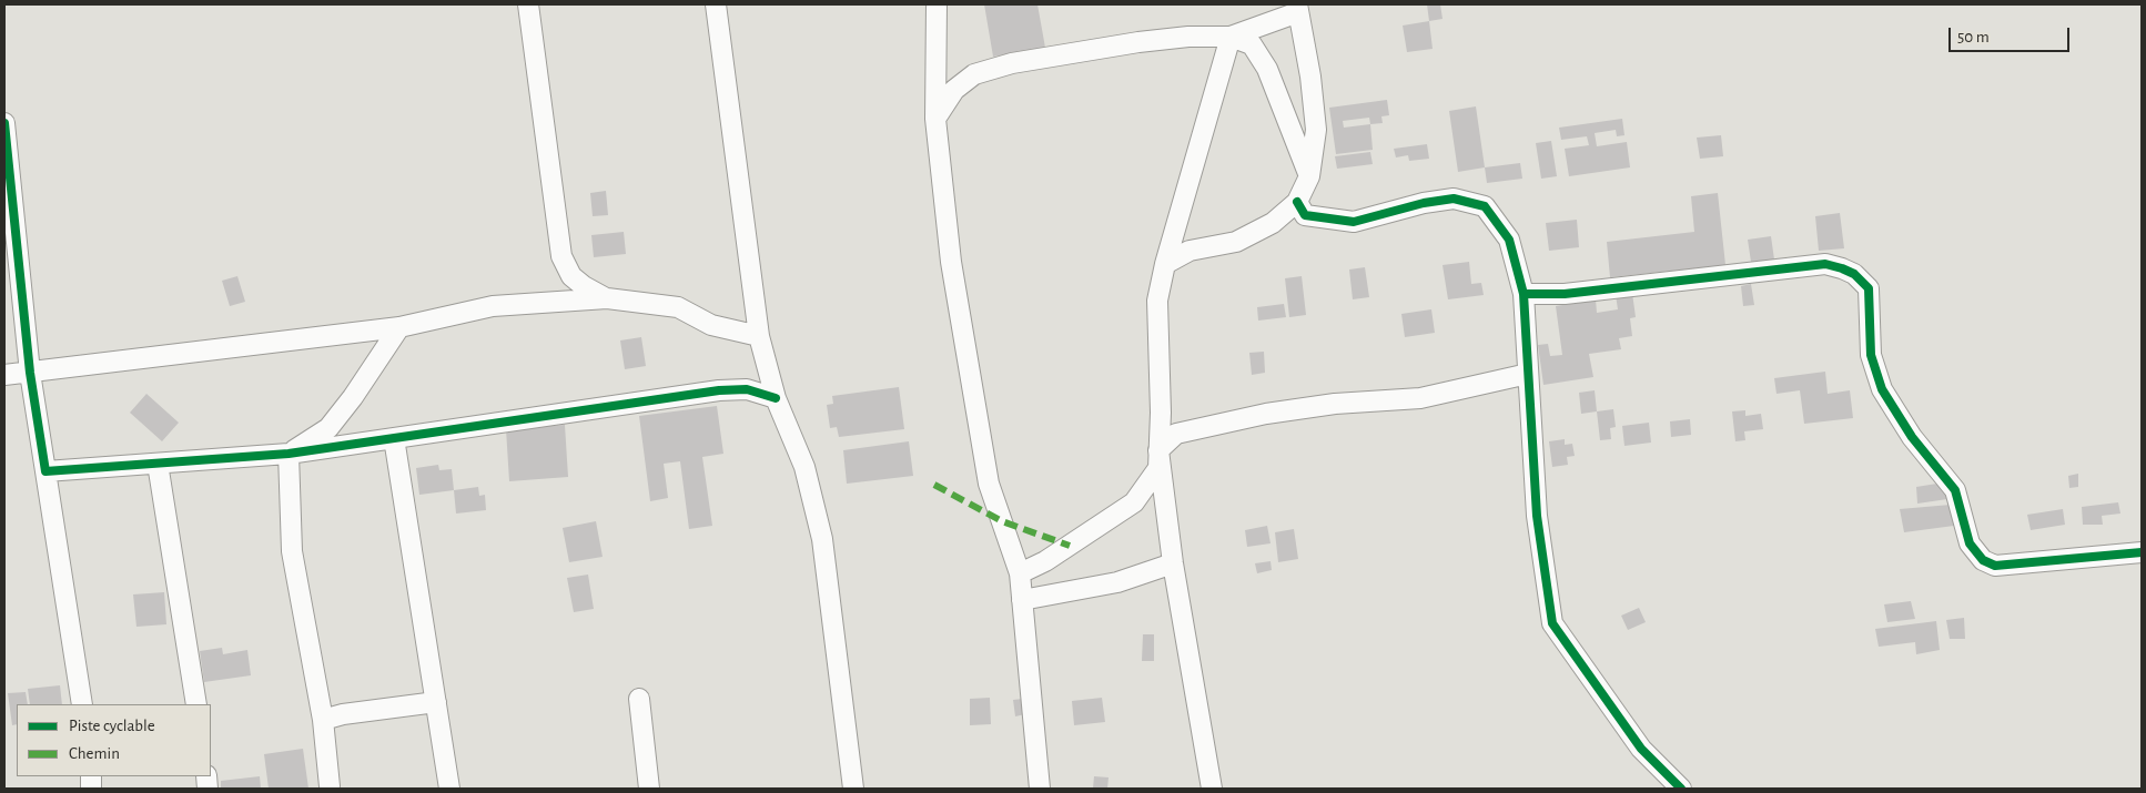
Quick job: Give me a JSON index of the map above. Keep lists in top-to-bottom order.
{
  "legend": ["Piste cyclable", "Chemin"],
  "scale_bar": "50 m"
}
